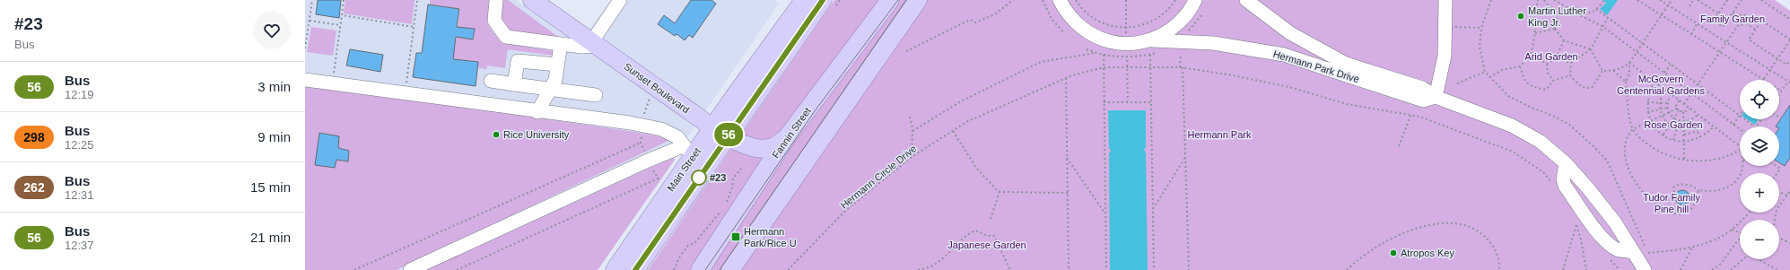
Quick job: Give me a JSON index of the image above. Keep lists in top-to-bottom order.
{
  "streets": {
    "main road": ["Sunset Boulevard", "Fannin Street", "Main Street"],
    "street": ["Hermann Park Drive"],
    "path": ["Hermann Circle Drive"]
  },
  "crossings": [
    ["Sunset Boulevard", "Fannin Street"],
    ["Sunset Boulevard", "Main Street"]
  ],
  "parks": [
    "Family Garden",
    "Arid Garden",
    "McGovern Centennial Gardens",
    "Rose Garden",
    "Hermann Park",
    "Tudor Family Pine hill",
    "Japanese Garden"
  ],
  "places": {
    "other": [
      "Martin Luther King Jr.",
      "Rice University",
      "#23",
      "Atropos Key"
    ],
    "transit": ["Hermann Park/Rice U"]
  },
  "lines": ["bus line 56"],
  "page": {
    "heading": ["#23", "Bus"],
    "on_map": "56",
    "list": [
      {
        "mark": "56",
        "name": "Bus",
        "note": "12:19",
        "value": "3 min"
      },
      {
        "mark": "298",
        "name": "Bus",
        "note": "12:25",
        "value": "9 min"
      },
      {
        "mark": "262",
        "name": "Bus",
        "note": "12:31",
        "value": "15 min"
      },
      {
        "mark": "56",
        "name": "Bus",
        "note": "12:37",
        "value": "21 min"
      }
    ],
    "map_buttons": ["+", "−"]
  }
}
